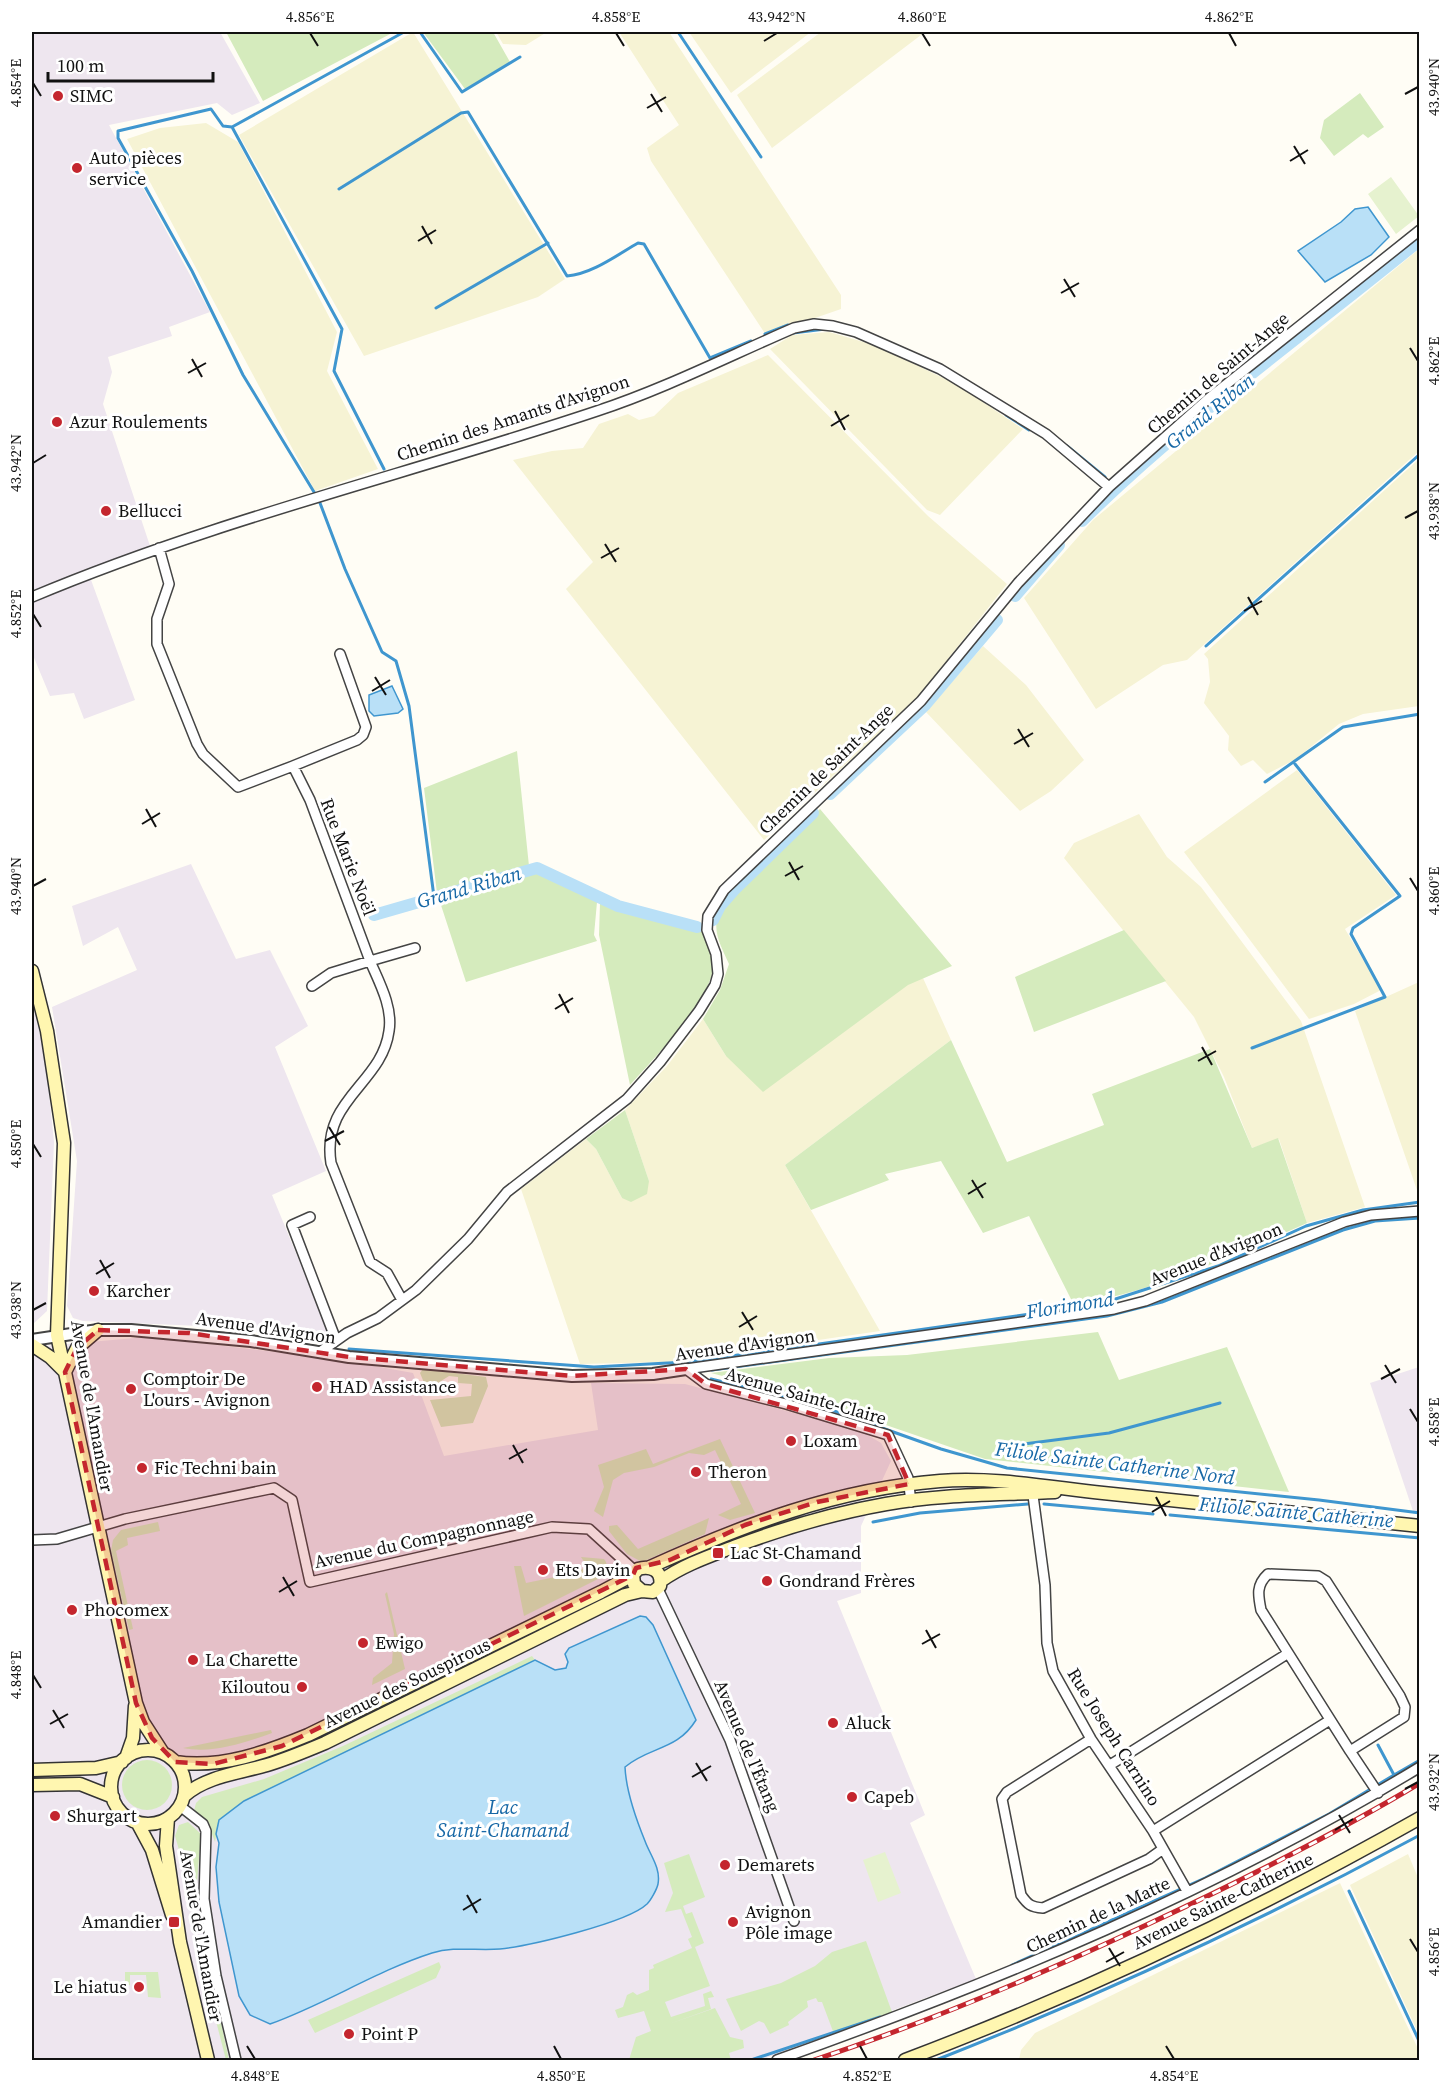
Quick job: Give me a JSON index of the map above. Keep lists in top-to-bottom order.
{
  "streets": {
    "main road": ["Avenue de l'Amandier", "Avenue des Souspirous", "Avenue Sainte-Catherine"],
    "street": [
      "Chemin de Saint-Ange",
      "Chemin des Amants d'Avignon",
      "Rue Marie Noël",
      "Avenue d'Avignon",
      "Avenue Sainte-Claire",
      "Avenue du Compagnonnage",
      "Rue Joseph Carnino",
      "Avenue de l'Étang",
      "Chemin de la Matte"
    ]
  },
  "crossings": [
    ["Chemin de Saint-Ange", "Chemin des Amants d'Avignon"],
    ["Chemin de Saint-Ange", "Rue Marie Noël"],
    ["Chemin de Saint-Ange", "Avenue d'Avignon"],
    ["Avenue d'Avignon", "Avenue Sainte-Claire"],
    ["Avenue d'Avignon", "Avenue de l'Amandier"],
    ["Avenue de l'Amandier", "Avenue du Compagnonnage"],
    ["Avenue de l'Amandier", "Avenue des Souspirous"],
    ["Avenue du Compagnonnage", "Avenue des Souspirous"],
    ["Avenue du Compagnonnage", "Avenue de l'Étang"],
    ["Avenue des Souspirous", "Avenue de l'Étang"],
    ["Rue Joseph Carnino", "Chemin de la Matte"]
  ],
  "water": [
    "Grand Riban",
    "Florimond",
    "Filiole Sainte Catherine Nord",
    "Filiole Sainte Catherine",
    "Lac Saint-Chamand"
  ],
  "places": {
    "other": [
      "SIMC",
      "Auto pièces service",
      "Azur Roulements",
      "Bellucci",
      "Karcher",
      "HAD Assistance",
      "Comptoir De L'ours - Avignon",
      "Loxam",
      "Fic Techni bain",
      "Theron",
      "Ets Davin",
      "Gondrand Frères",
      "Phocomex",
      "Ewigo",
      "La Charette",
      "Kiloutou",
      "Aluck",
      "Capeb",
      "Shurgart",
      "Demarets",
      "Avignon Pôle image",
      "Le hiatus",
      "Point P"
    ],
    "transit": ["Lac St-Chamand", "Amandier"]
  },
  "scale_bar": "100 m",
  "coordinates": [
    "4.856°E",
    "4.858°E",
    "43.942°N",
    "4.860°E",
    "4.862°E",
    "4.854°E",
    "43.940°N",
    "43.938°N",
    "4.852°E",
    "4.850°E",
    "4.848°E",
    "43.932°N"
  ]
}
